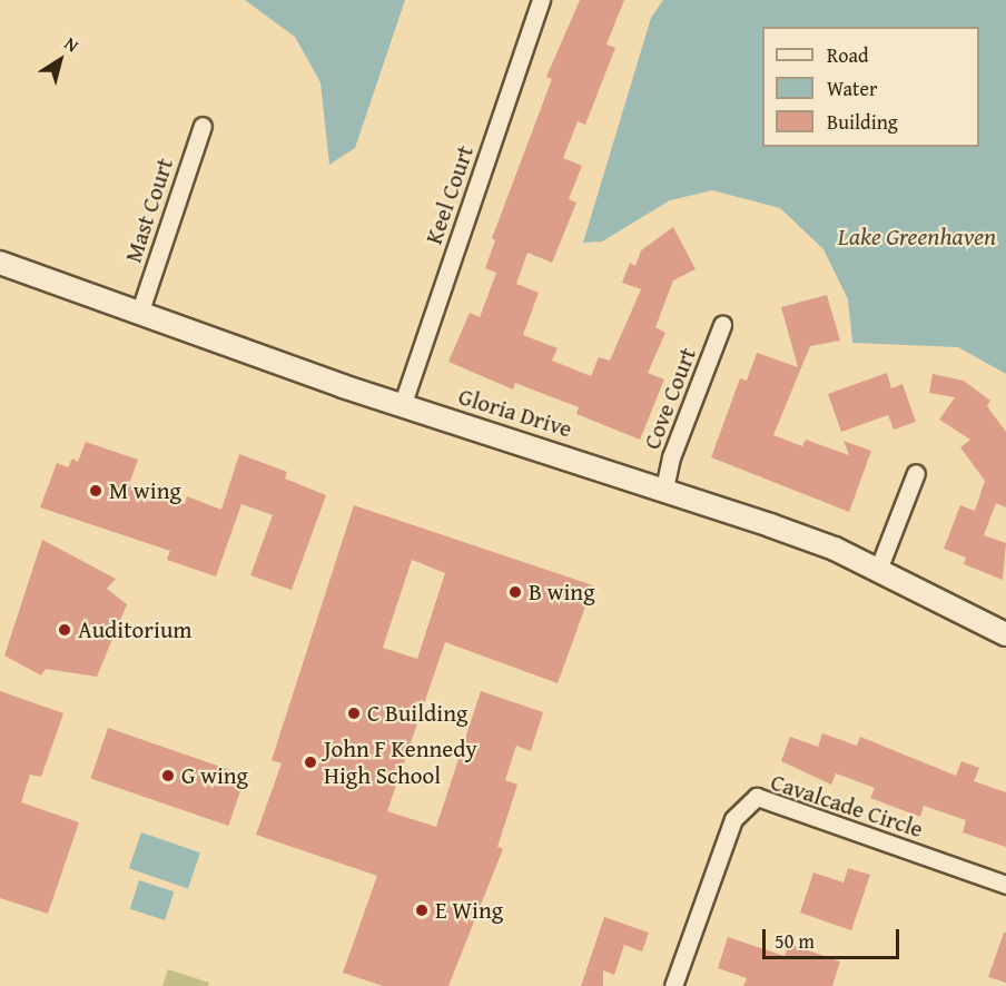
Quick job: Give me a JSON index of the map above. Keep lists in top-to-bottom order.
{
  "streets": {
    "street": [
      "Keel Court",
      "Mast Court",
      "Cove Court",
      "Gloria Drive",
      "Cavalcade Circle"
    ]
  },
  "crossings": [
    ["Keel Court", "Gloria Drive"],
    ["Mast Court", "Gloria Drive"],
    ["Cove Court", "Gloria Drive"]
  ],
  "water": ["Lake Greenhaven"],
  "places": [
    "M wing",
    "B wing",
    "Auditorium",
    "C Building",
    "John F Kennedy High School",
    "G wing",
    "E Wing"
  ],
  "legend": ["Road", "Water", "Building"],
  "scale_bar": "50 m",
  "north": "top right"
}
